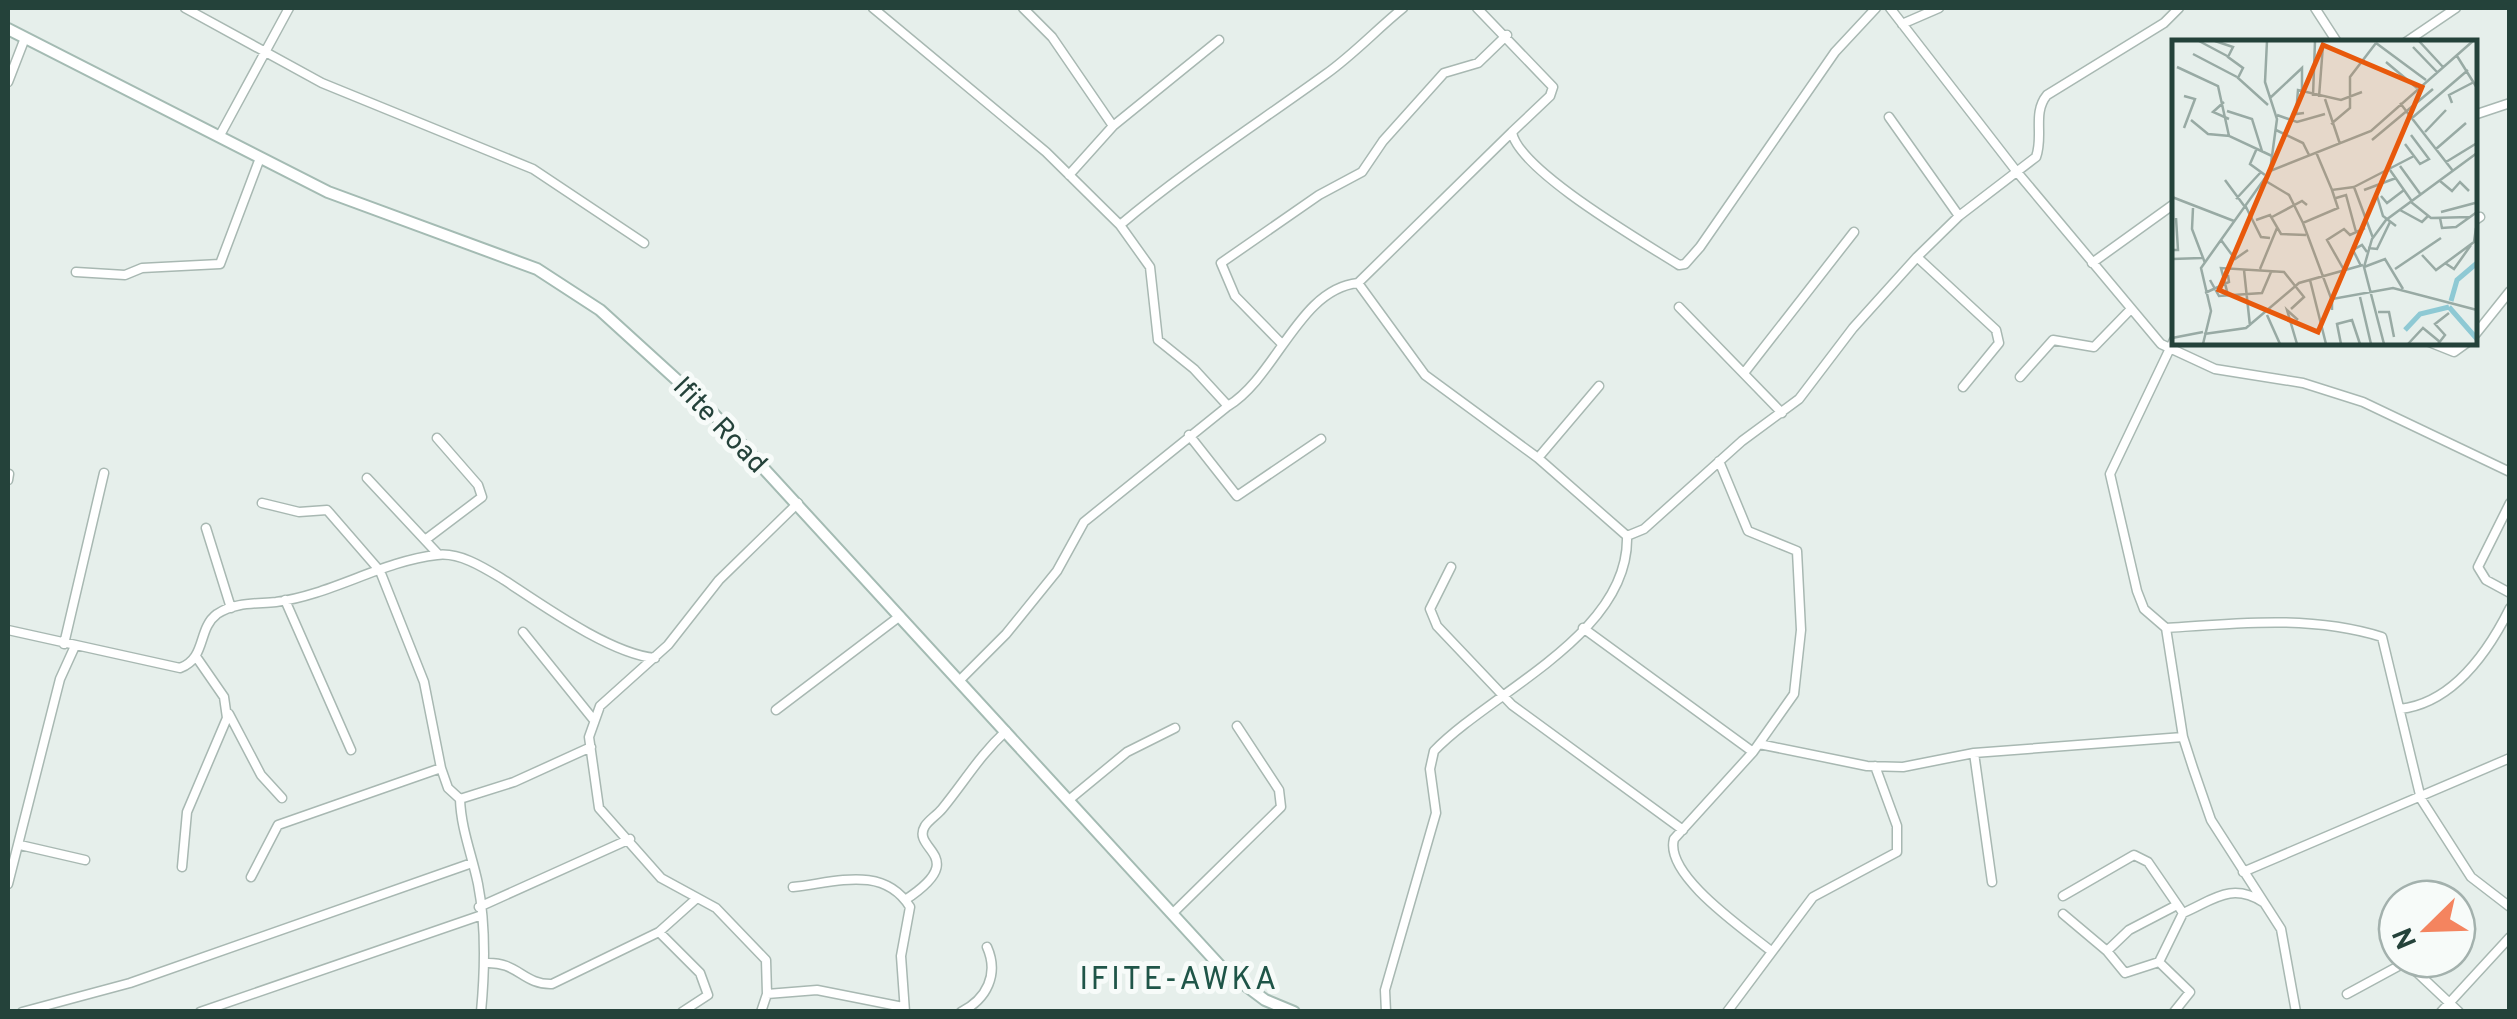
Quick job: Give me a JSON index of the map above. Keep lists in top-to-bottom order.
{
  "streets": {
    "street": ["Ifite Road"]
  },
  "districts": ["IFITE-AWKA"],
  "north": "bottom left"
}
